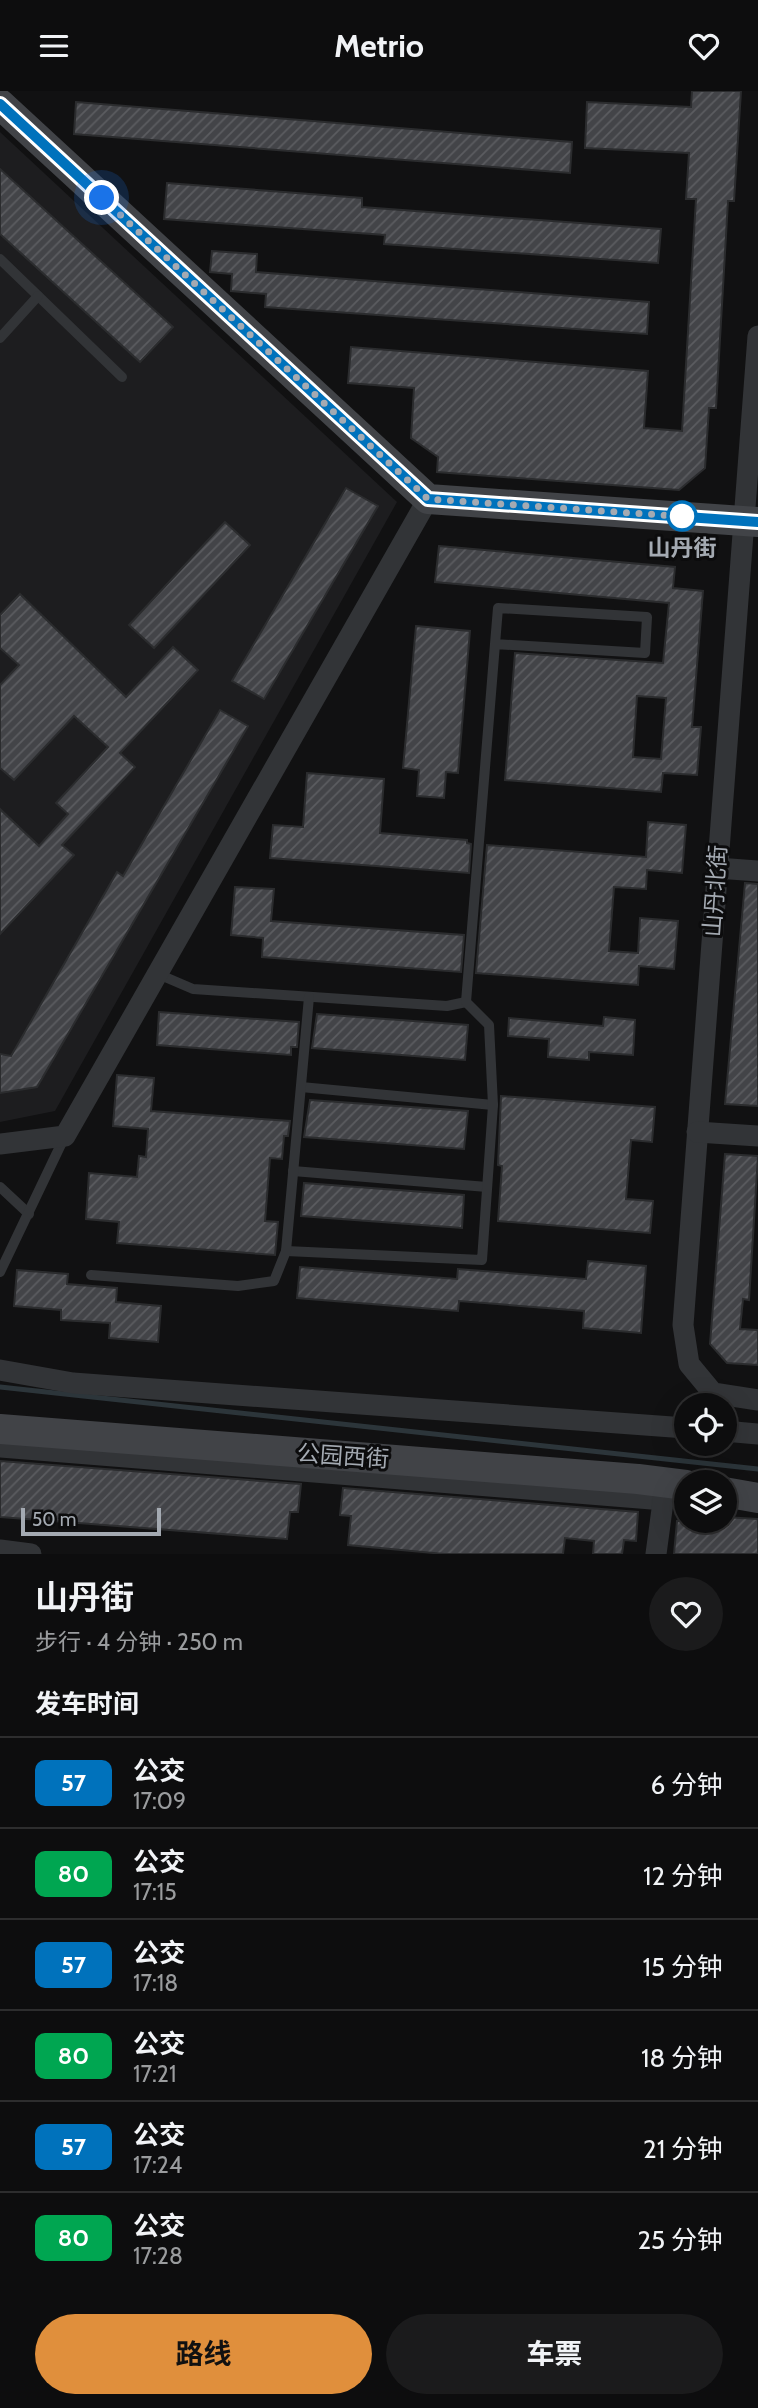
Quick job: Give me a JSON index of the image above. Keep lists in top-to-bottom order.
{
  "streets": {
    "street": ["山丹北街", "公园西街"]
  },
  "places": ["山丹街"],
  "lines": ["bus line 57"],
  "scale_bar": "50 m",
  "page": {
    "header": "Metrio",
    "scale": "50 m",
    "heading": [
      ["山丹街", "步行 · 4 分钟 · 250 m"],
      "发车时间"
    ],
    "list": [
      {
        "mark": "57",
        "name": "公交",
        "note": "17:09",
        "value": "6 分钟"
      },
      {
        "mark": "80",
        "name": "公交",
        "note": "17:15",
        "value": "12 分钟"
      },
      {
        "mark": "57",
        "name": "公交",
        "note": "17:18",
        "value": "15 分钟"
      },
      {
        "mark": "80",
        "name": "公交",
        "note": "17:21",
        "value": "18 分钟"
      },
      {
        "mark": "57",
        "name": "公交",
        "note": "17:24",
        "value": "21 分钟"
      },
      {
        "mark": "80",
        "name": "公交",
        "note": "17:28",
        "value": "25 分钟"
      }
    ],
    "buttons": ["路线", "车票"]
  }
}
